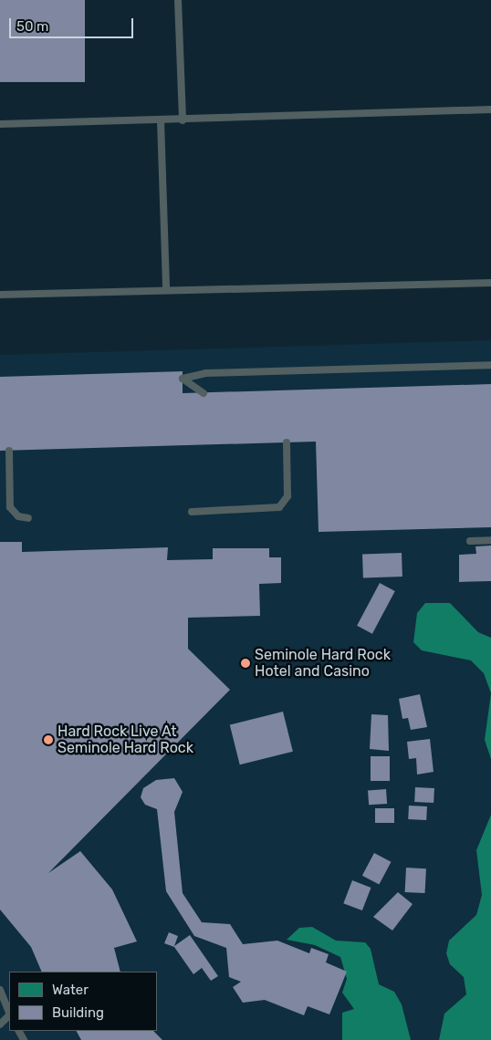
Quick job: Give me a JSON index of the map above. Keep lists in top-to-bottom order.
{
  "places": ["Seminole Hard Rock Hotel and Casino", "Hard Rock Live At Seminole Hard Rock"],
  "legend": ["Water", "Building"],
  "scale_bar": "50 m"
}
